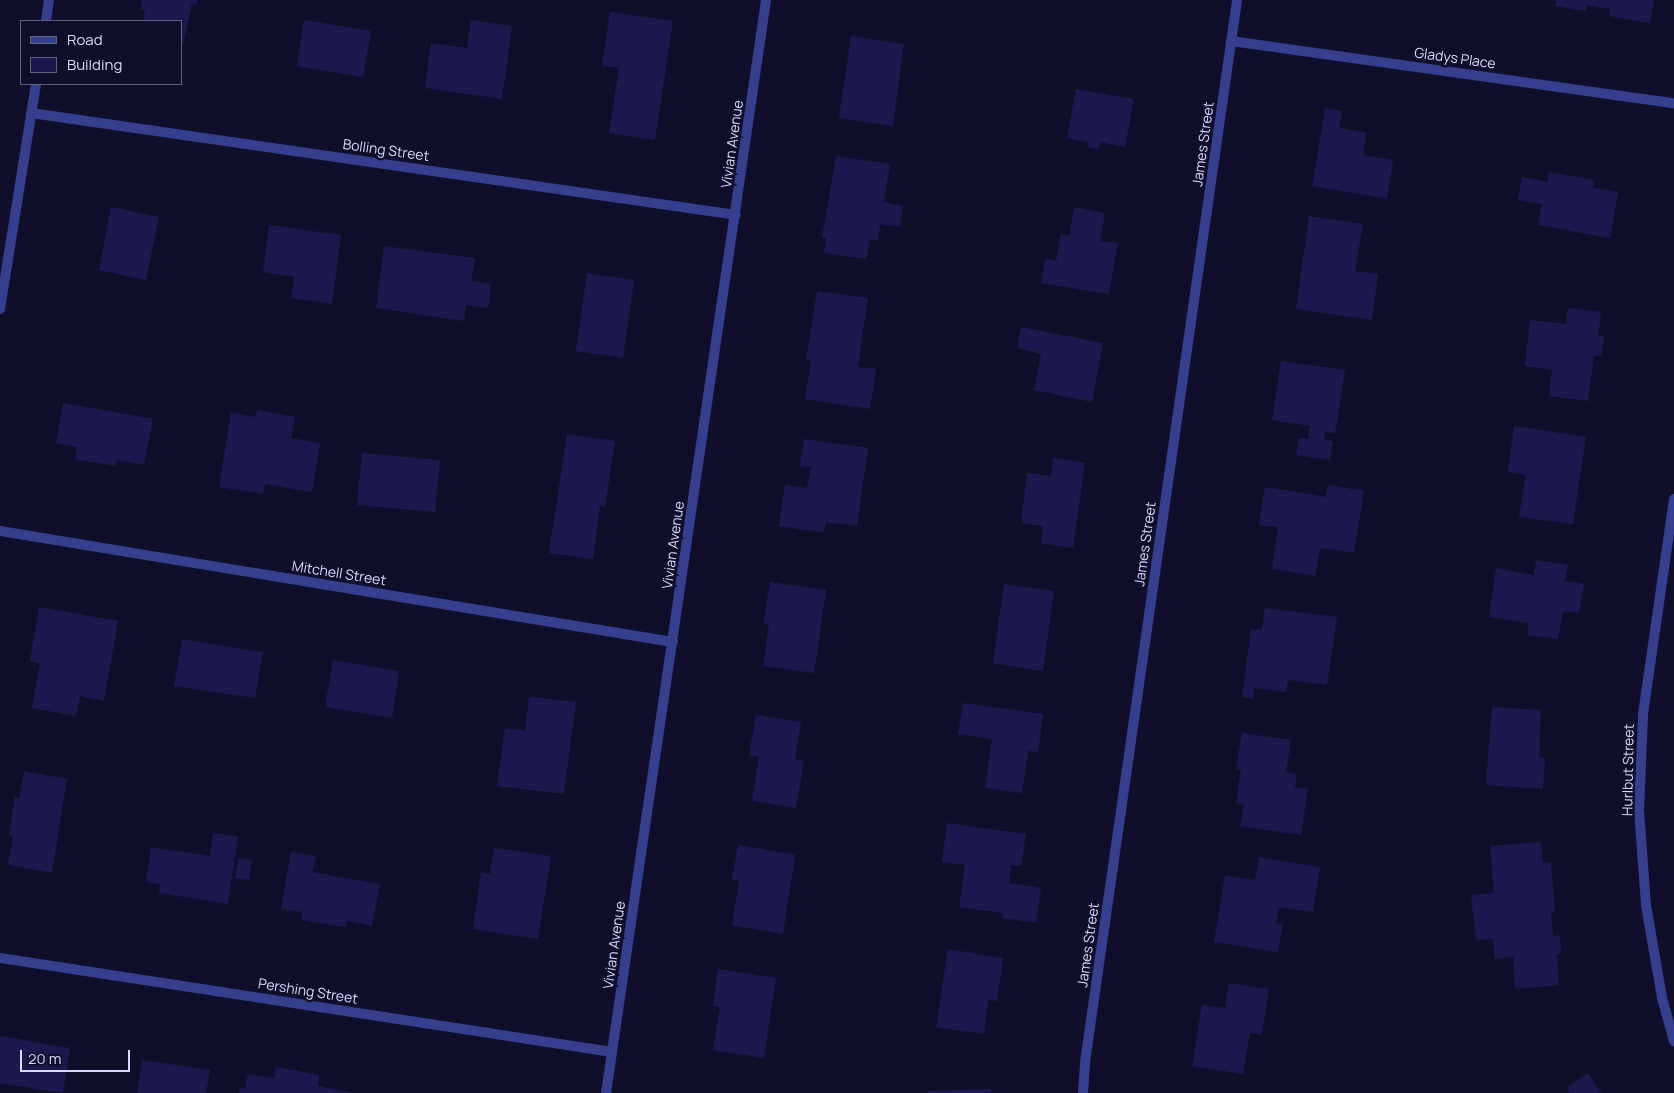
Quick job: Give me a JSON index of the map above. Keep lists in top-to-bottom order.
{
  "streets": {
    "street": [
      "Gladys Place",
      "Vivian Avenue",
      "James Street",
      "Bolling Street",
      "Mitchell Street",
      "Hurlbut Street",
      "Pershing Street"
    ]
  },
  "crossings": [
    ["Gladys Place", "James Street"],
    ["Vivian Avenue", "Bolling Street"],
    ["Vivian Avenue", "Mitchell Street"],
    ["Vivian Avenue", "Pershing Street"]
  ],
  "legend": ["Road", "Building"],
  "scale_bar": "20 m"
}
